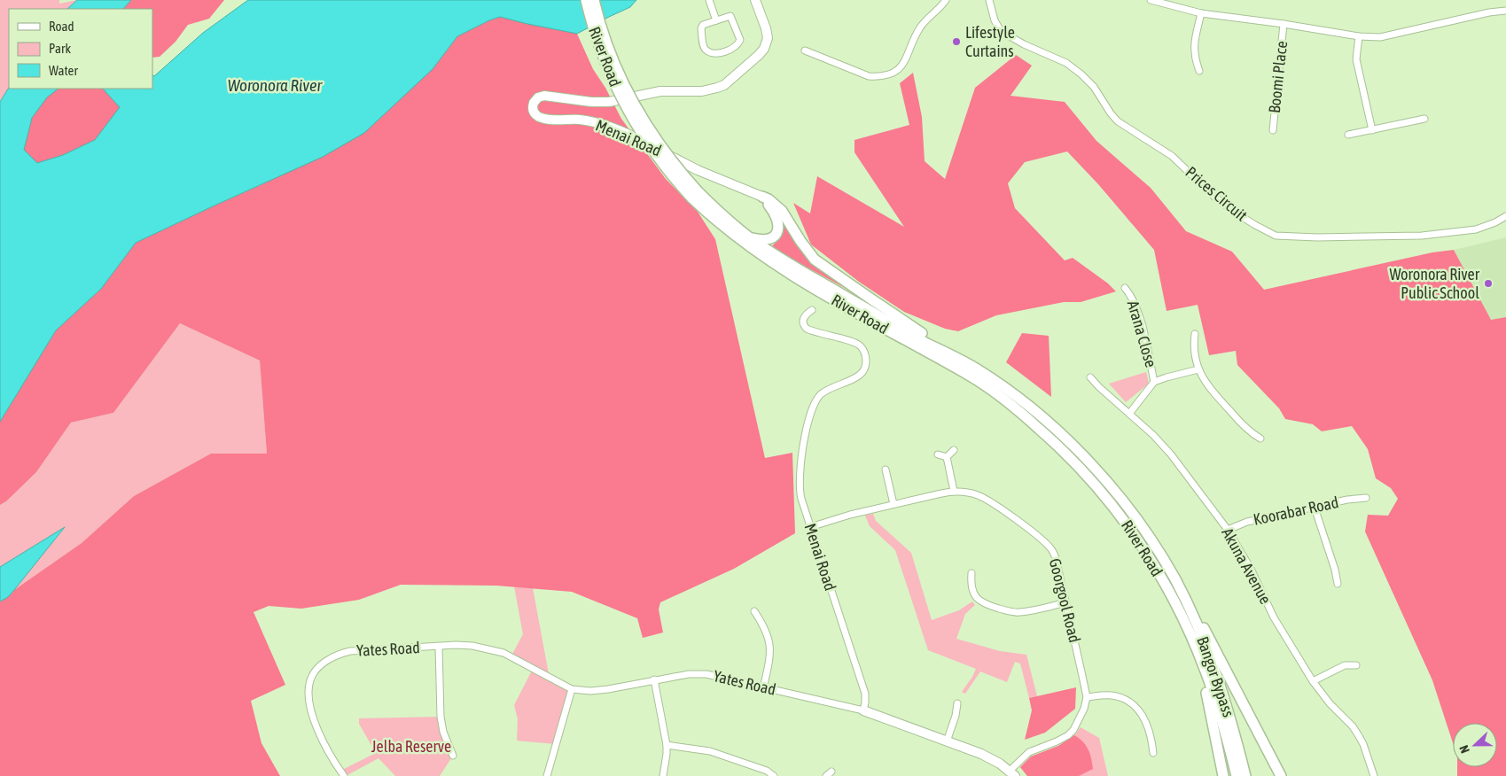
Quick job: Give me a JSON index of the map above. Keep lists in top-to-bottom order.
{
  "streets": {
    "main road": ["River Road", "Bangor Bypass"],
    "street": [
      "Boomi Place",
      "Menai Road",
      "Prices Circuit",
      "Arana Close",
      "Koorabar Road",
      "Akuna Avenue",
      "Goorgool Road",
      "Yates Road"
    ]
  },
  "crossings": [
    ["River Road", "Bangor Bypass"],
    ["Menai Road", "Goorgool Road"],
    ["Menai Road", "Yates Road"],
    ["Koorabar Road", "Akuna Avenue"]
  ],
  "water": ["Woronora River"],
  "parks": ["Jelba Reserve"],
  "places": ["Lifestyle Curtains", "Woronora River Public School"],
  "legend": ["Road", "Park", "Water"],
  "north": "left"
}
